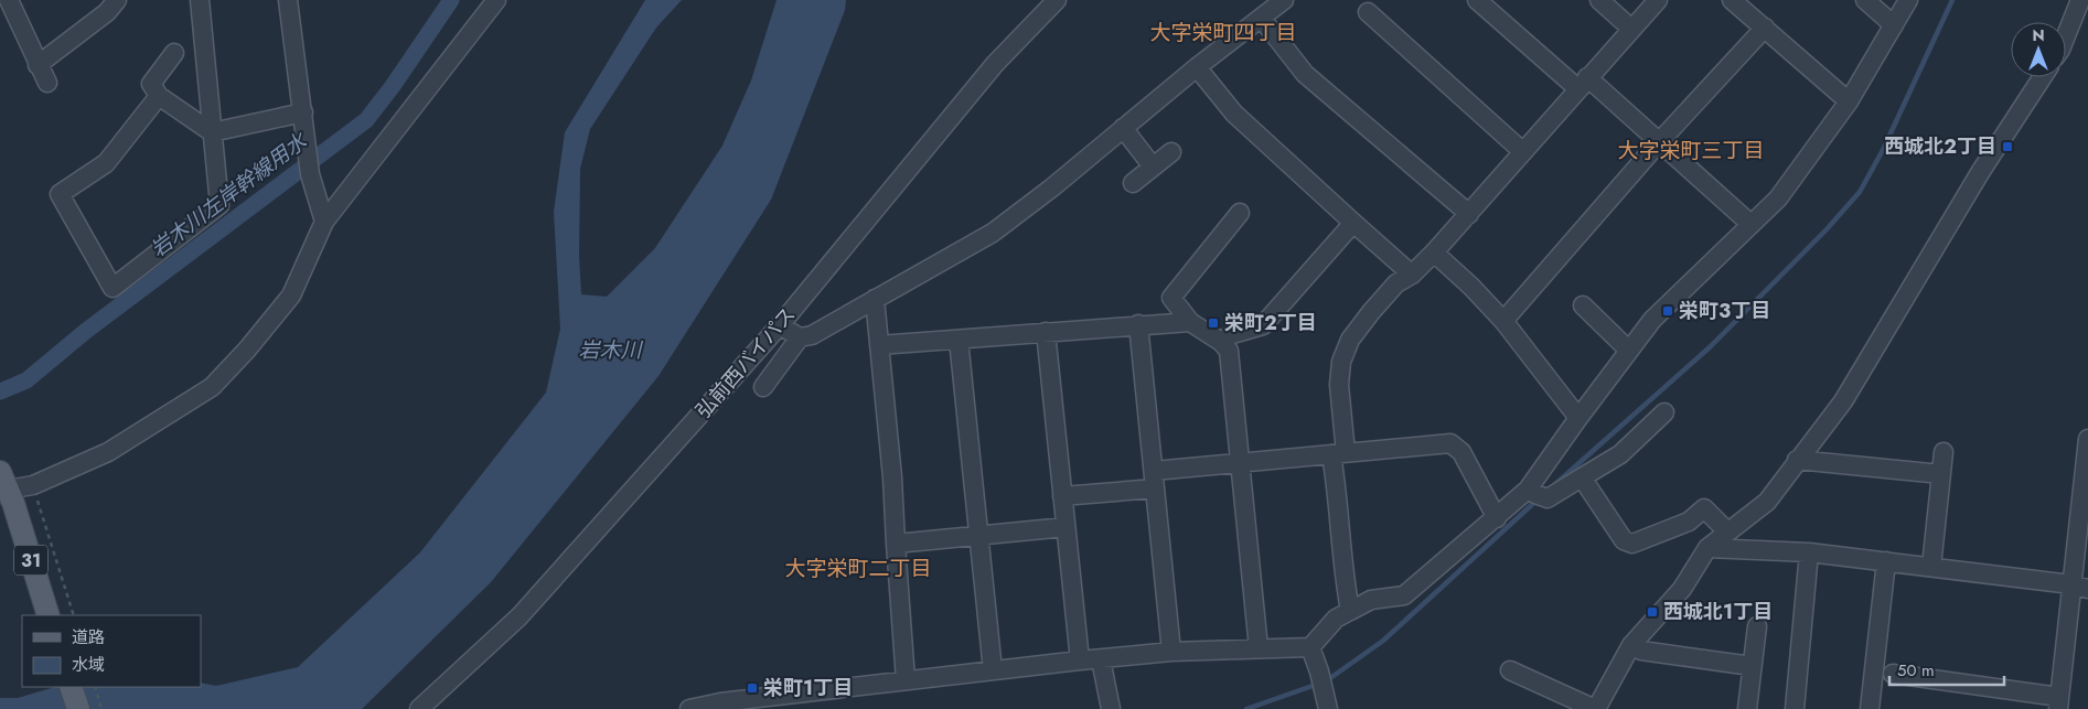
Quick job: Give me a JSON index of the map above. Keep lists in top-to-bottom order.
{
  "streets": {
    "main road": ["31"],
    "street": ["弘前西バイパス"]
  },
  "districts": ["大字栄町四丁目", "大字栄町三丁目", "大字栄町二丁目"],
  "water": ["岩木川左岸幹線用水", "岩木川"],
  "places": {
    "transit": [
      "西城北2丁目",
      "栄町3丁目",
      "栄町2丁目",
      "西城北1丁目",
      "栄町1丁目"
    ]
  },
  "legend": ["道路", "水域"],
  "scale_bar": "50 m",
  "north": "top"
}
